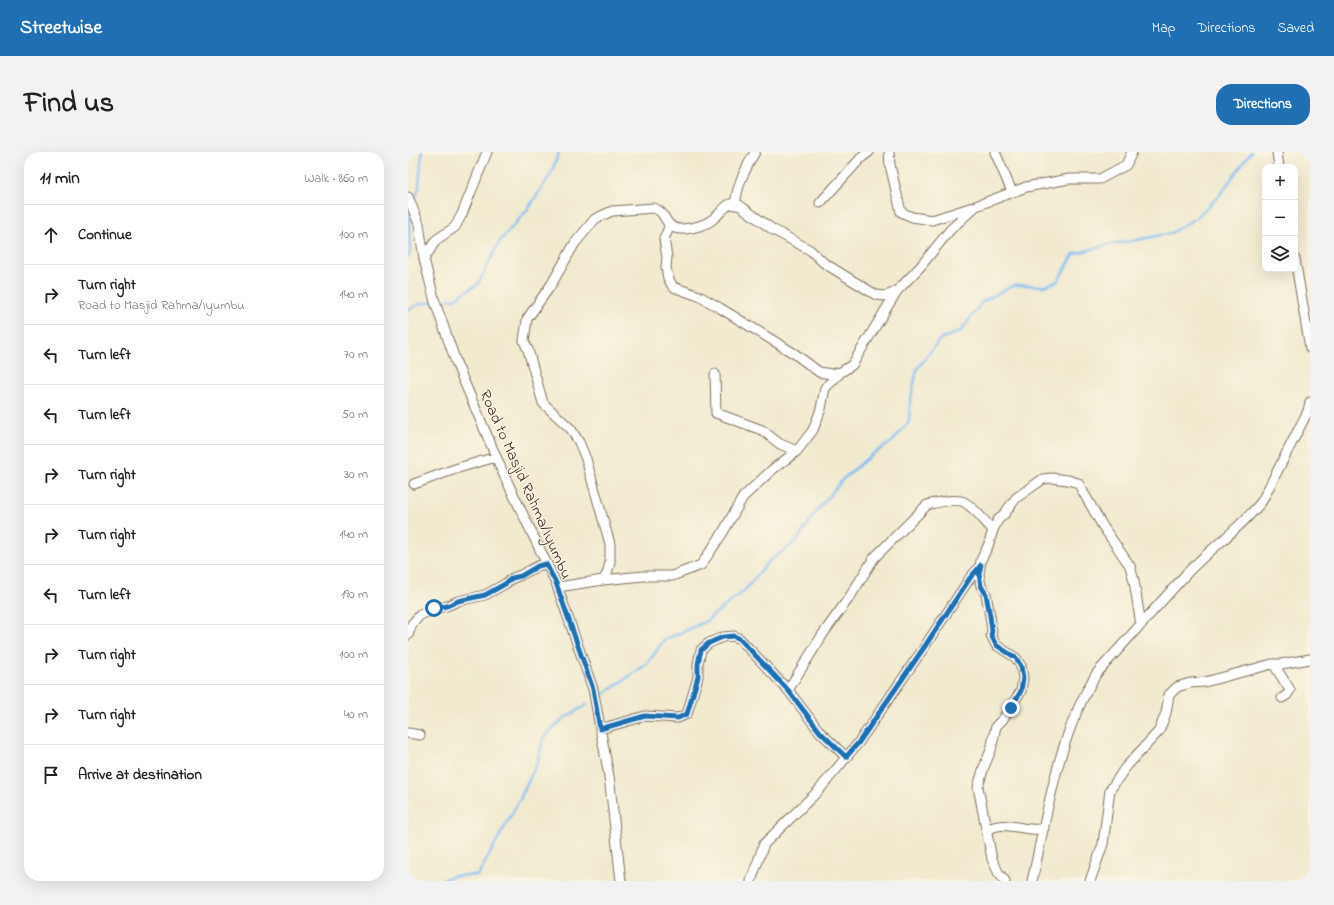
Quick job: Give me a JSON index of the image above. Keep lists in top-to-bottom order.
{
  "streets": {
    "street": ["Road to Masjid Rahma/Iyumbu"]
  },
  "page": {
    "header": "Streetwise",
    "nav": ["Map", "Directions", "Saved"],
    "title": "Find us",
    "buttons": "Directions",
    "heading": ["11 min", "Walk · 860 m"],
    "map_buttons": ["+", "−"],
    "list": [
      ["Continue", "100 m"],
      ["Turn right", "Road to Masjid Rahma/Iyumbu", "140 m"],
      ["Turn left", "70 m"],
      ["Turn left", "50 m"],
      ["Turn right", "30 m"],
      ["Turn right", "140 m"],
      ["Turn left", "190 m"],
      ["Turn right", "100 m"],
      ["Turn right", "40 m"],
      "Arrive at destination"
    ]
  }
}
